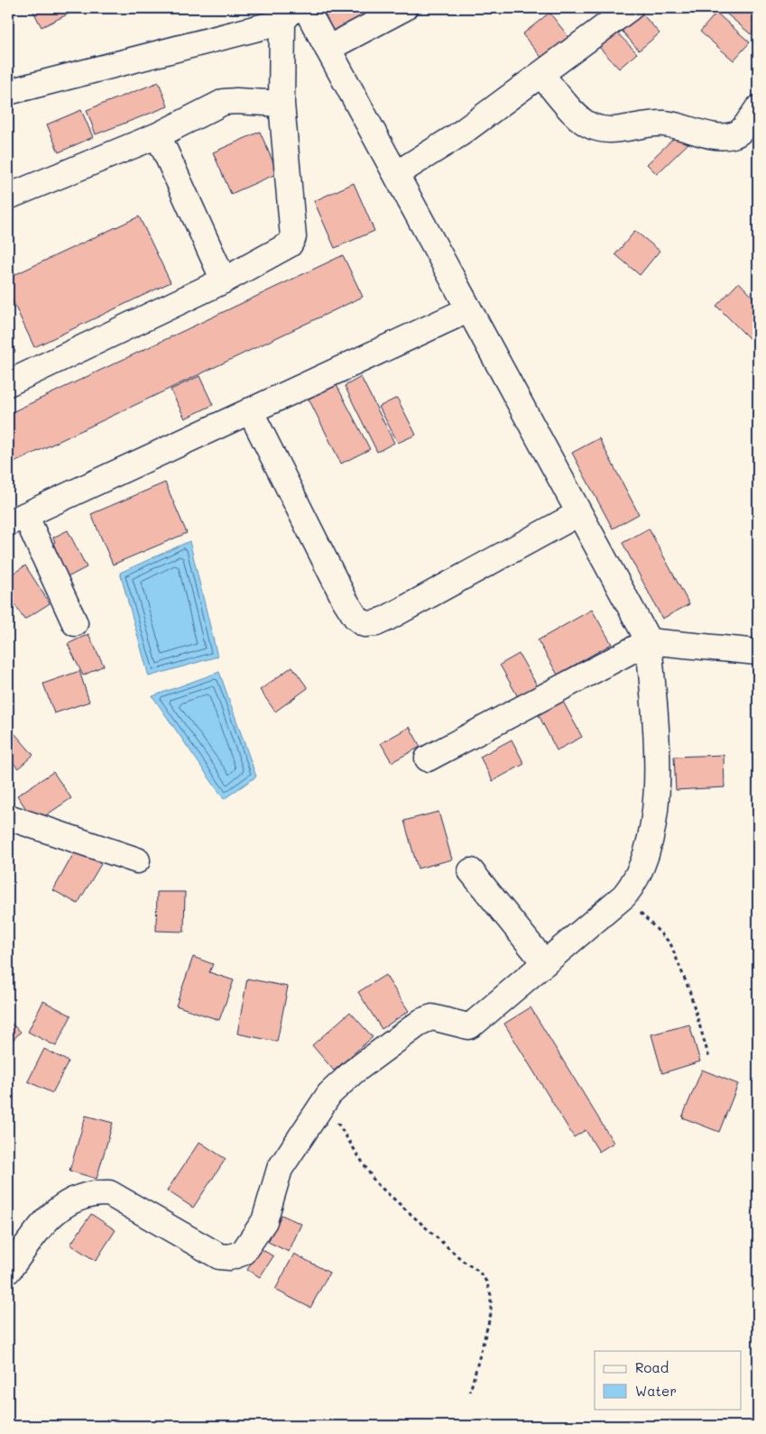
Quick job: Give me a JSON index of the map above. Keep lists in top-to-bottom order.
{
  "legend": ["Road", "Water"]
}
